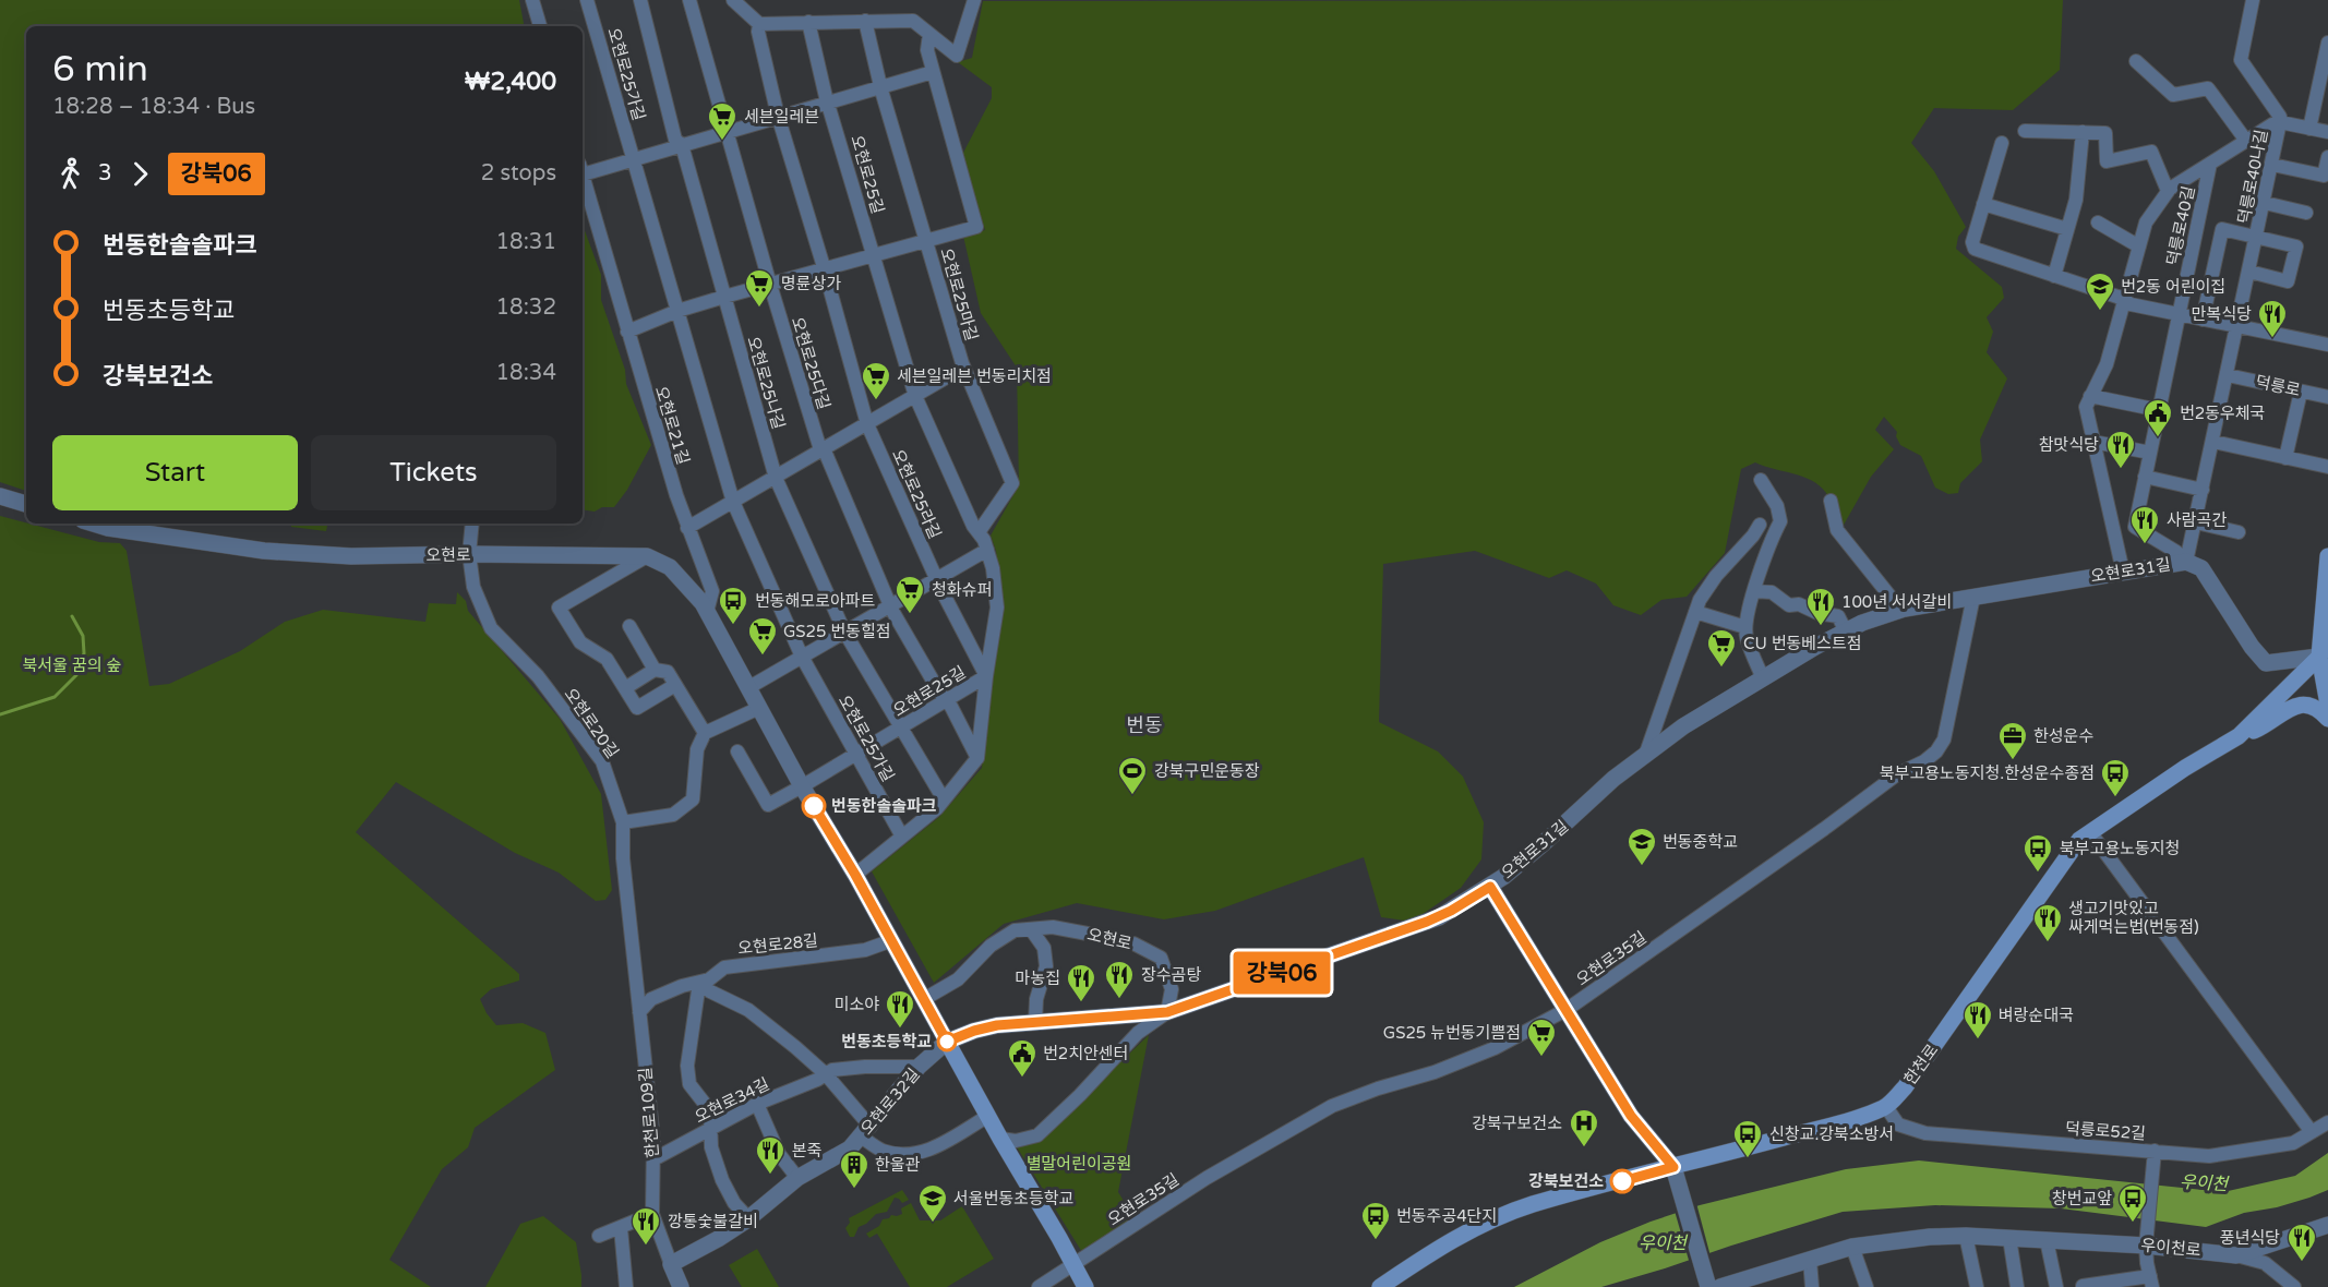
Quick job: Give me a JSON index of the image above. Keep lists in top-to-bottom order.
{
  "streets": {
    "main road": ["오현로", "한천로"],
    "street": [
      "오현로25가길",
      "오현로25길",
      "덕릉로40나길",
      "덕릉로40길",
      "오현로25마길",
      "오현로25다길",
      "오현로25나길",
      "덕릉로",
      "오현로21길",
      "오현로25라길",
      "오현로31길",
      "오현로20길",
      "오현로28길",
      "오현로35길",
      "오현로34길",
      "오현로32길",
      "한천로109길",
      "덕릉로52길",
      "우이천로"
    ]
  },
  "crossings": [
    ["오현로25가길", "오현로25길"],
    ["오현로25가길", "오현로21길"],
    ["오현로25길", "오현로25마길"],
    ["오현로25길", "오현로25다길"],
    ["오현로25길", "오현로25나길"],
    ["오현로25길", "오현로25라길"],
    ["오현로25길", "오현로"],
    ["덕릉로40나길", "덕릉로40길"],
    ["덕릉로40나길", "덕릉로"],
    ["덕릉로40나길", "오현로31길"],
    ["덕릉로40길", "오현로31길"],
    ["오현로21길", "오현로"],
    ["오현로", "오현로31길"],
    ["오현로", "오현로20길"],
    ["오현로", "오현로28길"],
    ["오현로", "오현로35길"],
    ["오현로", "오현로32길"],
    ["오현로31길", "오현로35길"],
    ["오현로31길", "한천로"],
    ["오현로31길", "오현로32길"],
    ["오현로20길", "오현로28길"],
    ["오현로20길", "한천로109길"],
    ["오현로28길", "한천로109길"],
    ["한천로", "덕릉로52길"],
    ["오현로34길", "오현로32길"],
    ["오현로34길", "한천로109길"],
    ["오현로32길", "한천로109길"]
  ],
  "districts": ["번동"],
  "water": ["우이천"],
  "parks": ["북서울 꿈의 숲", "별말어린이공원"],
  "places": {
    "supermarket": [
      "세븐일레븐",
      "명륜상가",
      "세븐일레븐 번동리치점",
      "청화슈퍼",
      "GS25 번동힐점",
      "CU 번동베스트점",
      "GS25 뉴번동기쁨점"
    ],
    "school or university": ["번2동 어린이집", "번동중학교", "서울번동초등학교"],
    "restaurant": [
      "만복식당",
      "참맛식당",
      "사람곡간",
      "100년 서서갈비",
      "생고기맛있고 싸게먹는법(번동점)",
      "장수곰탕",
      "마농집",
      "미소야",
      "벼랑순대국",
      "본죽",
      "깡통숯불갈비",
      "풍년식당"
    ],
    "public building": ["번2동우체국", "번2치안센터"],
    "bus stop": [
      "번동해모로아파트",
      "북부고용노동지청.한성운수종점",
      "북부고용노동지청",
      "신창교.강북소방서",
      "창번교앞",
      "번동주공4단지"
    ],
    "office": ["한성운수"],
    "sports": ["강북구민운동장"],
    "other": ["번동한솔솔파크", "번동초등학교", "강북보건소"],
    "hospital": ["강북구보건소"],
    "building": ["한울관"]
  },
  "lines": ["bus line 강북06"],
  "page": {
    "on_map": "강북06",
    "heading": ["6 min", "18:28 – 18:34 · Bus", "₩2,400"],
    "legs": ["3", "강북06", "2 stops"],
    "list": [
      {
        "name": "번동한솔솔파크",
        "value": "18:31"
      },
      {
        "name": "번동초등학교",
        "value": "18:32"
      },
      {
        "name": "강북보건소",
        "value": "18:34"
      }
    ],
    "buttons": ["Start", "Tickets"]
  }
}
